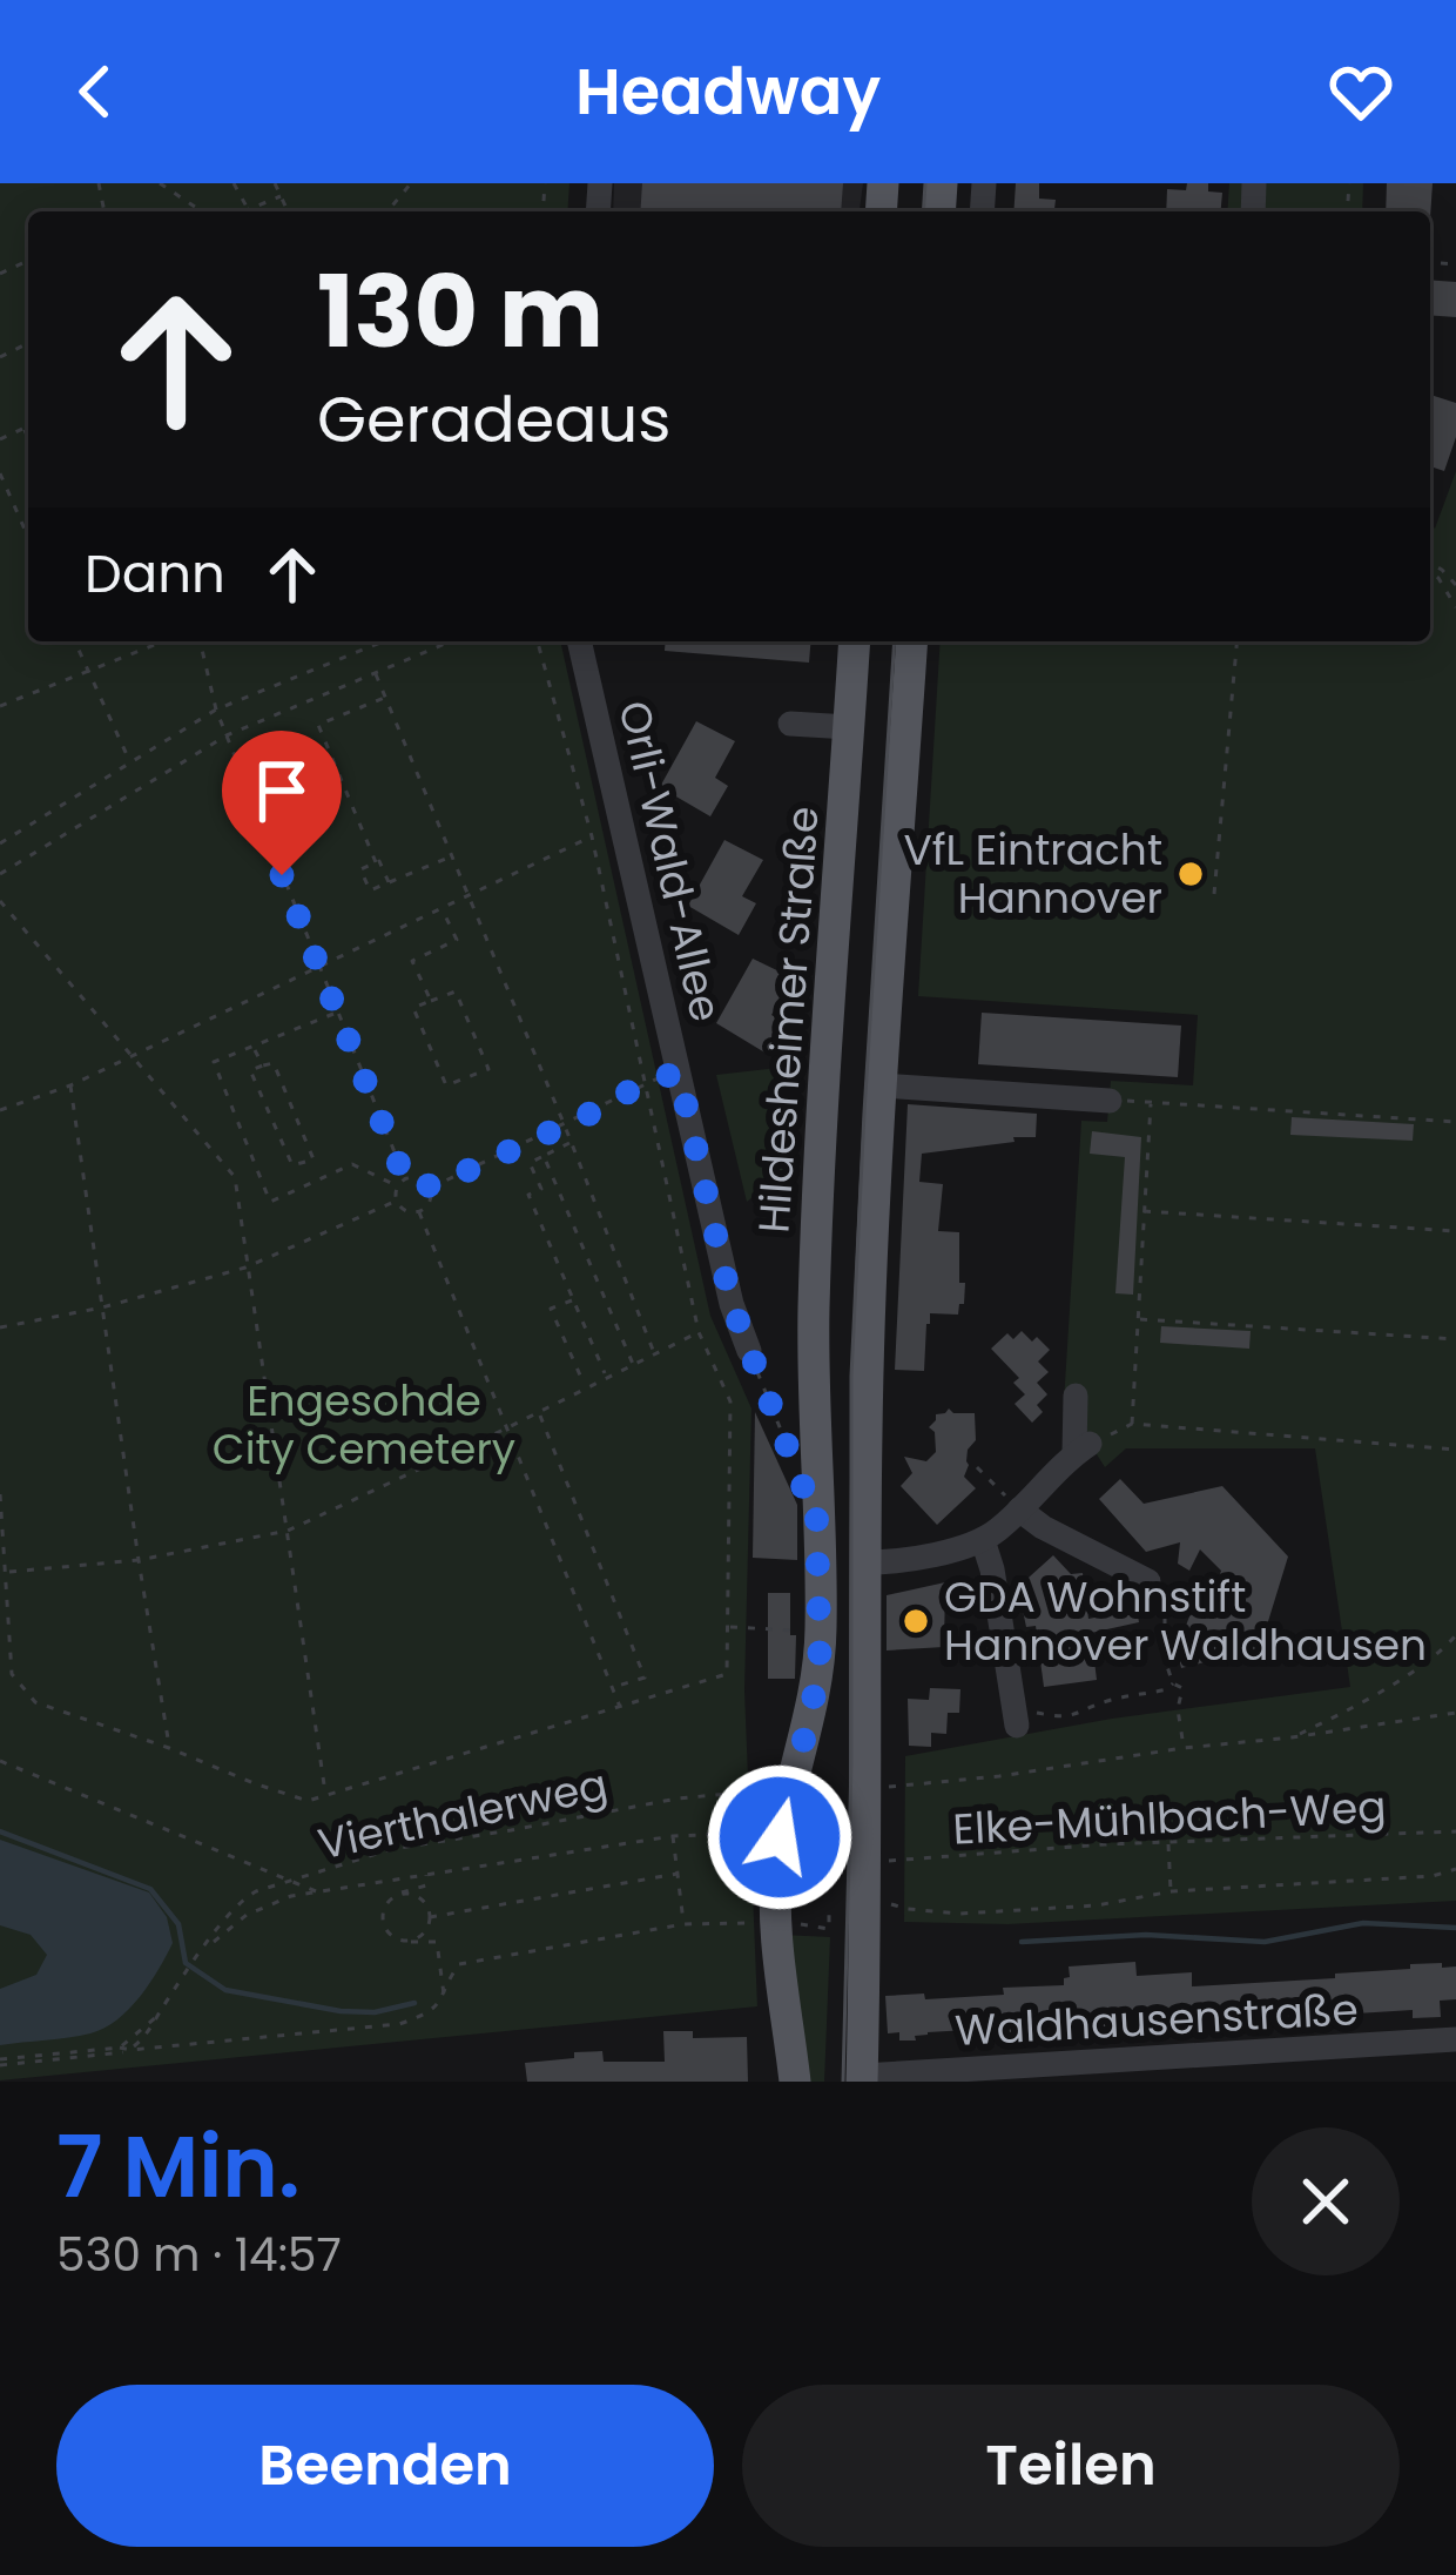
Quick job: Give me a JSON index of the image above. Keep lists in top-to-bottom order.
{
  "streets": {
    "main road": ["Hildesheimer Straße"],
    "street": ["Orli-Wald-Allee", "Waldhausenstraße"],
    "path": ["Vierthalerweg", "Elke-Mühlbach-Weg"]
  },
  "parks": ["Engesohde City Cemetery"],
  "places": ["VfL Eintracht Hannover", "GDA Wohnstift Hannover Waldhausen"],
  "page": {
    "header": "Headway",
    "turn": ["130 m", "Geradeaus"],
    "then": "Dann",
    "heading": ["7 Min.", "530 m · 14:57"],
    "buttons": ["Beenden", "Teilen"]
  }
}
